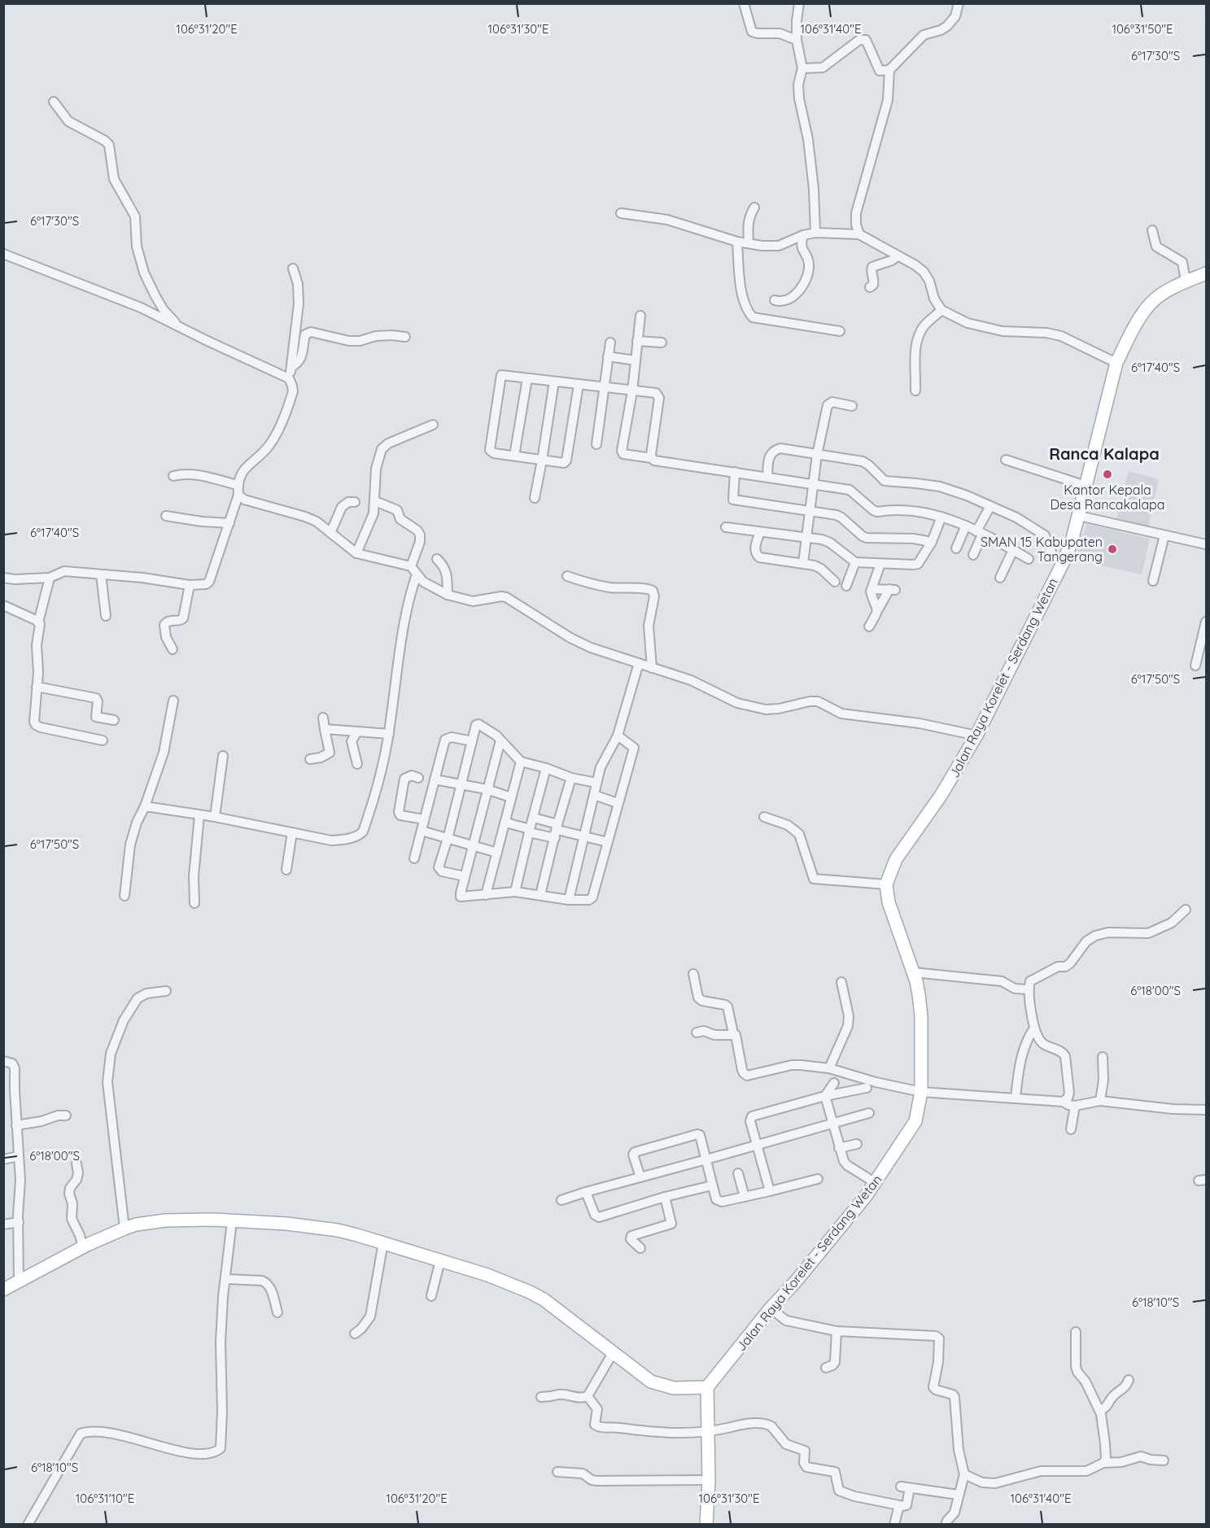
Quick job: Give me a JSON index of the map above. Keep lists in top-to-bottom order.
{
  "streets": {
    "main road": ["Jalan Raya Korelet - Serdang Wetan"]
  },
  "districts": ["Ranca Kalapa"],
  "places": ["Kantor Kepala Desa Rancakalapa", "SMAN 15 Kabupaten Tangerang"],
  "coordinates": [
    "106°31'20\"E",
    "106°31'30\"E",
    "106°31'40\"E",
    "106°31'50\"E",
    "6°17'30\"S",
    "6°17'40\"S",
    "6°17'50\"S",
    "6°18'00\"S",
    "6°18'10\"S",
    "106°31'10\"E"
  ]
}
